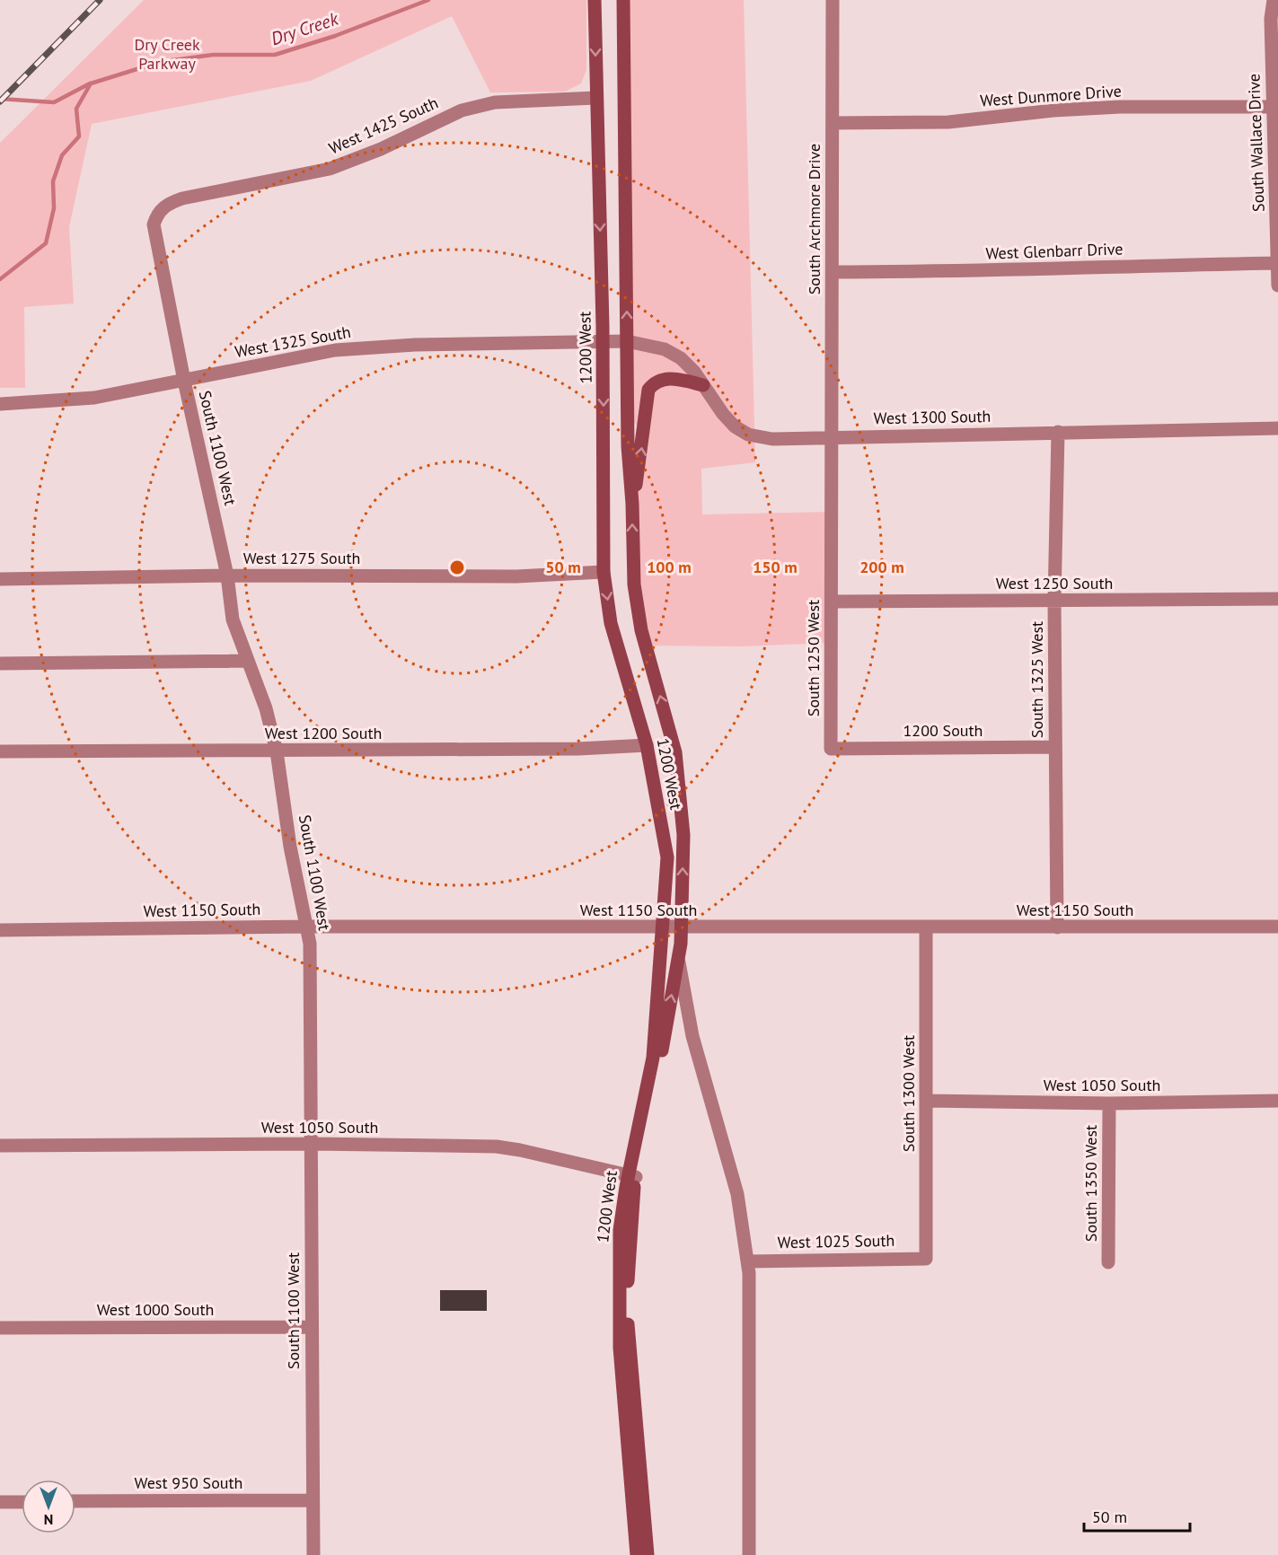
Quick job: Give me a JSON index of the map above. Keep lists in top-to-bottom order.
{
  "streets": {
    "street": [
      "West Dunmore Drive",
      "West 1425 South",
      "South Wallace Drive",
      "South Archmore Drive",
      "West Glenbarr Drive",
      "West 1325 South",
      "1200 West",
      "West 1300 South",
      "South 1100 West",
      "West 1275 South",
      "West 1250 South",
      "South 1250 West",
      "South 1325 West",
      "1200 South",
      "West 1200 South",
      "West 1150 South",
      "West 1050 South",
      "South 1300 West",
      "South 1350 West",
      "West 1025 South",
      "West 1000 South",
      "West 950 South"
    ]
  },
  "crossings": [
    ["West Dunmore Drive", "South Wallace Drive"],
    ["West Dunmore Drive", "South Archmore Drive"],
    ["West 1425 South", "1200 West"],
    ["West 1425 South", "South 1100 West"],
    ["South Wallace Drive", "West Glenbarr Drive"],
    ["South Archmore Drive", "West Glenbarr Drive"],
    ["South Archmore Drive", "West 1300 South"],
    ["South Archmore Drive", "South 1250 West"],
    ["West 1325 South", "1200 West"],
    ["West 1325 South", "West 1300 South"],
    ["West 1325 South", "South 1100 West"],
    ["1200 West", "West 1300 South"],
    ["1200 West", "West 1275 South"],
    ["1200 West", "West 1200 South"],
    ["1200 West", "West 1150 South"],
    ["1200 West", "West 1050 South"],
    ["West 1300 South", "South 1250 West"],
    ["West 1300 South", "South 1325 West"],
    ["South 1100 West", "West 1275 South"],
    ["South 1100 West", "West 1200 South"],
    ["South 1100 West", "West 1150 South"],
    ["South 1100 West", "West 1050 South"],
    ["South 1100 West", "West 1000 South"],
    ["South 1100 West", "West 950 South"],
    ["West 1250 South", "South 1250 West"],
    ["West 1250 South", "South 1325 West"],
    ["South 1250 West", "1200 South"],
    ["South 1325 West", "1200 South"],
    ["South 1325 West", "West 1150 South"],
    ["West 1150 South", "South 1300 West"],
    ["West 1050 South", "South 1300 West"],
    ["West 1050 South", "South 1350 West"],
    ["South 1300 West", "West 1025 South"]
  ],
  "water": ["Dry Creek"],
  "parks": ["Dry Creek Parkway"],
  "scale_bar": "50 m",
  "north": "bottom",
  "rings": [
    "50 m",
    "100 m",
    "150 m",
    "200 m"
  ]
}
